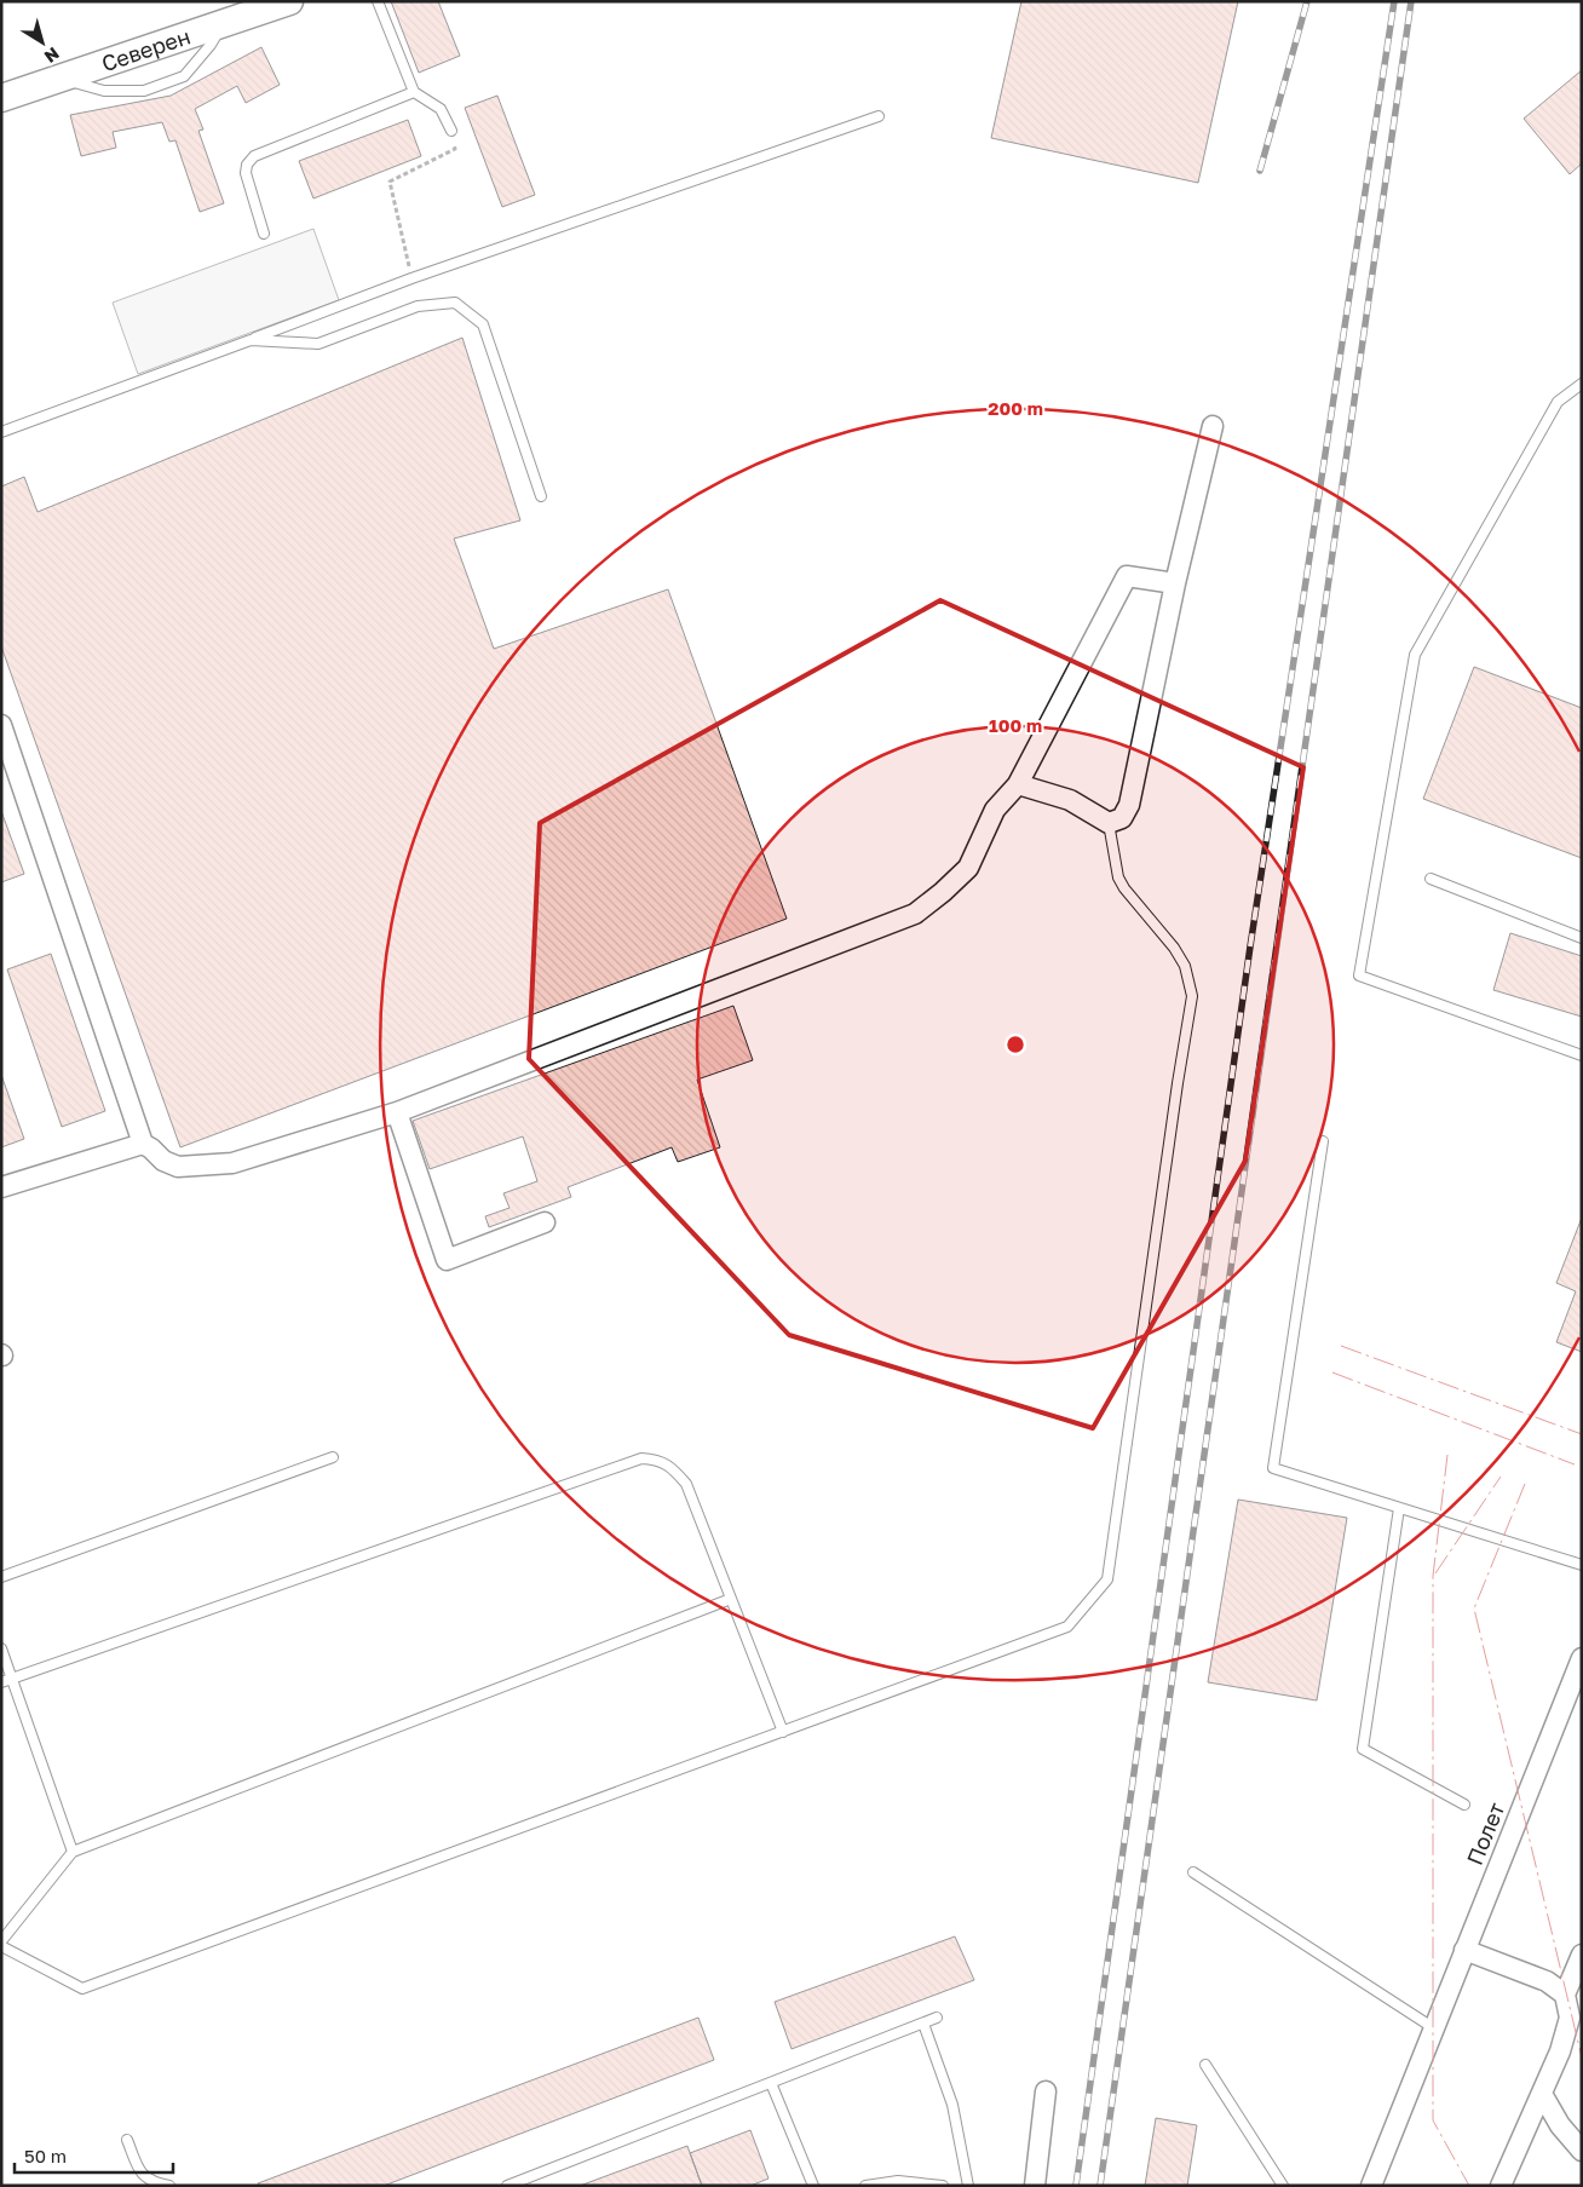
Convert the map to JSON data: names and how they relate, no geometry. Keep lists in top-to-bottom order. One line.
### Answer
{"streets":{"main road":["Северен"],"street":["Полет"]},"scale_bar":"50 m","north":"bottom right","rings":["200 m","100 m"]}
